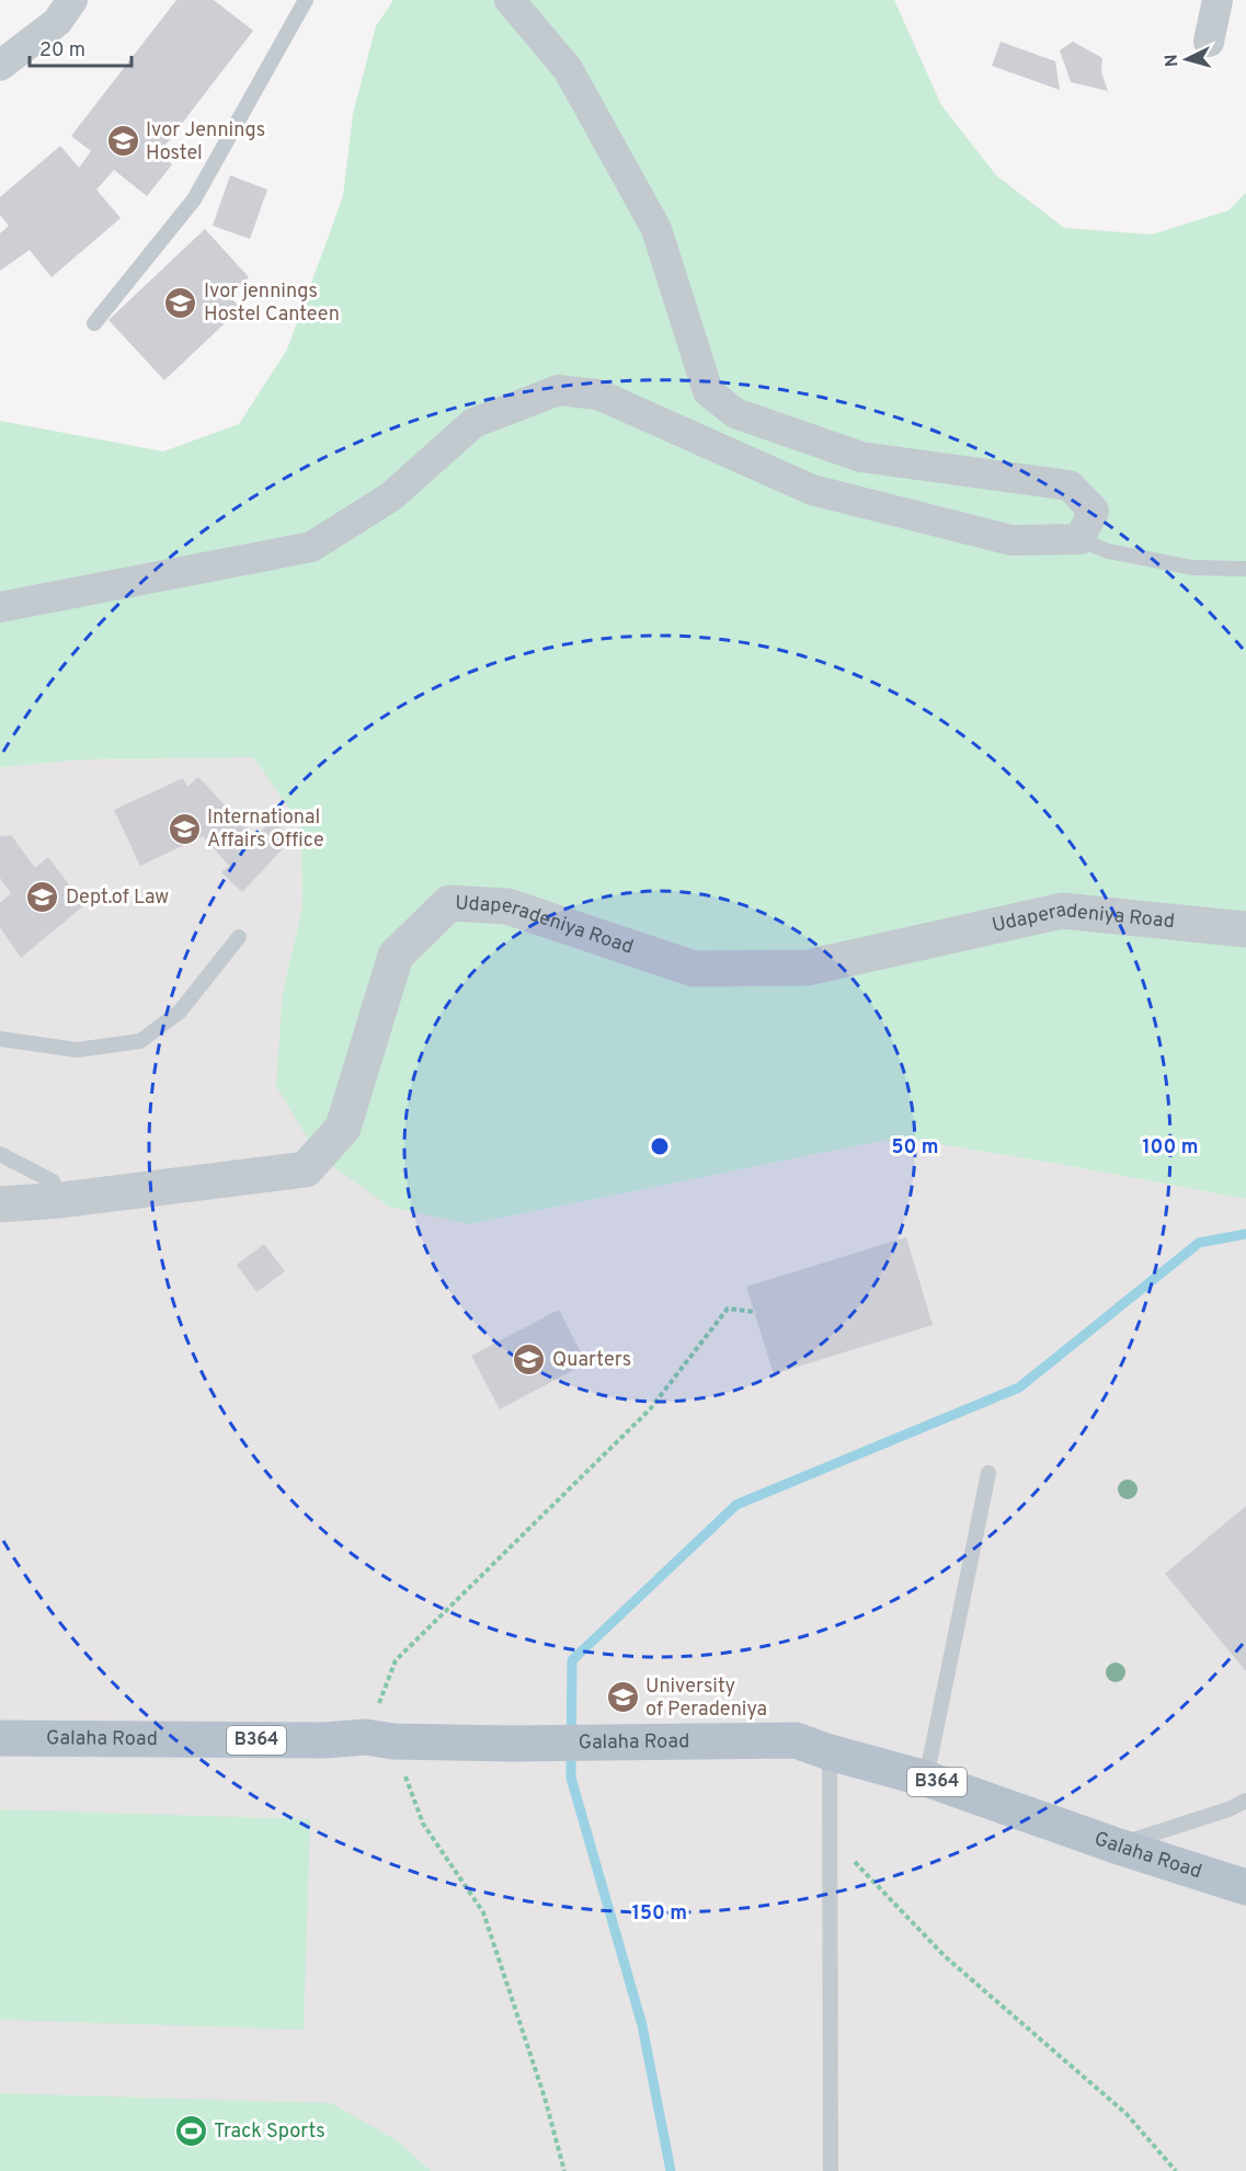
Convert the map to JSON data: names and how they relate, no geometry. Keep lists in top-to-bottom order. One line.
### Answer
{"streets":{"main road":["Galaha Road","B364"],"street":["Udaperadeniya Road"]},"places":{"school or university":["Ivor Jennings Hostel","Ivor jennings Hostel Canteen","International Affairs Office","Dept.of Law","Quarters","University of Peradeniya"],"sports":["Track Sports"]},"scale_bar":"20 m","north":"left","rings":["50 m","100 m","150 m"]}
